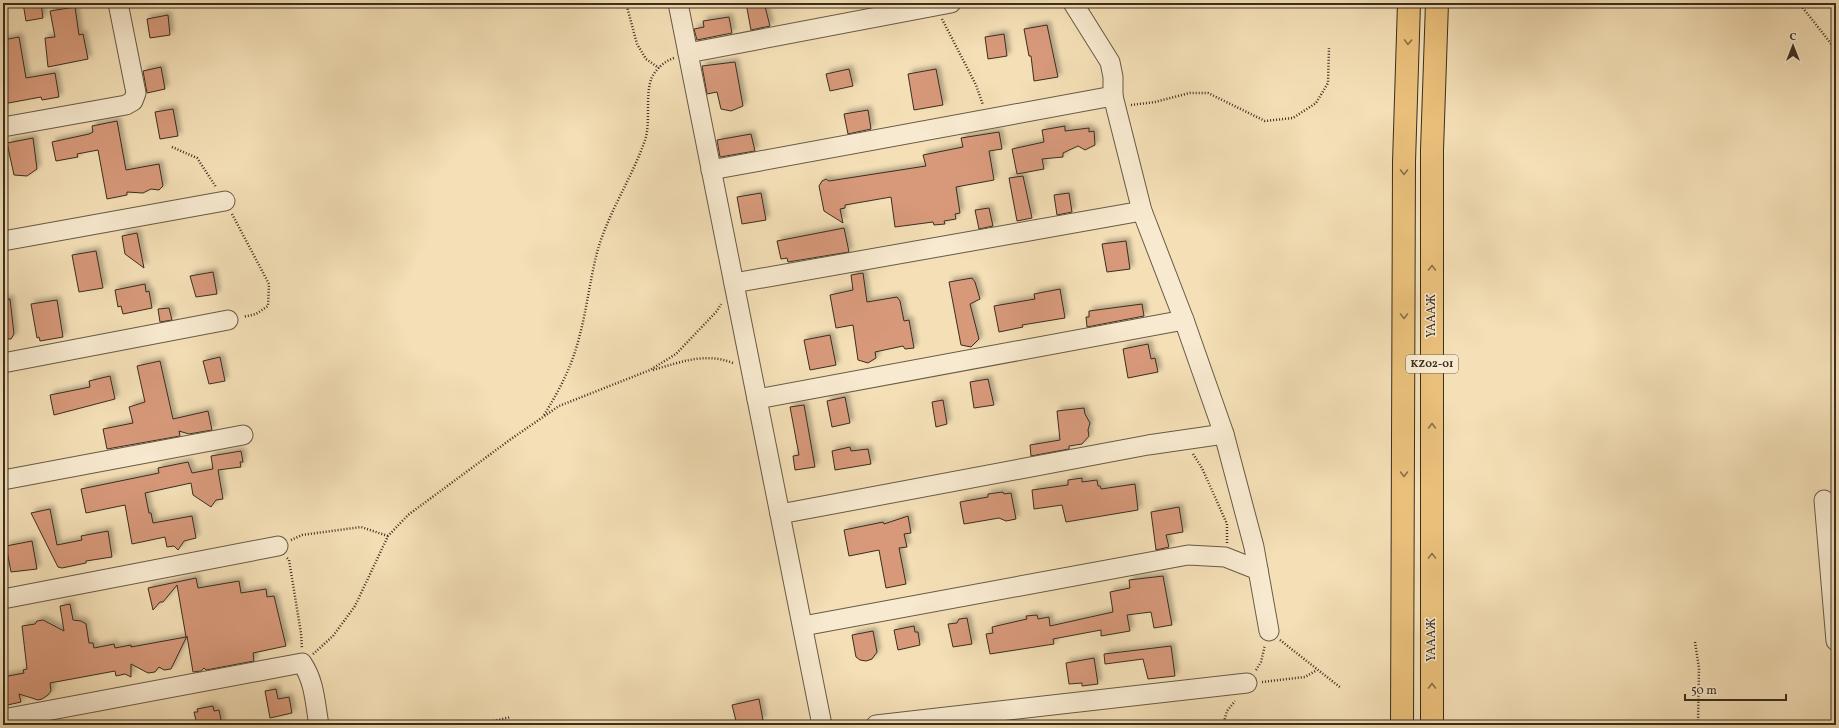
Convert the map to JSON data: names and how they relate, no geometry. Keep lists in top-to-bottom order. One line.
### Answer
{"streets":{"highway":["ҮАААЖ","KZ02-01"]},"scale_bar":"50 m","north":"top"}
